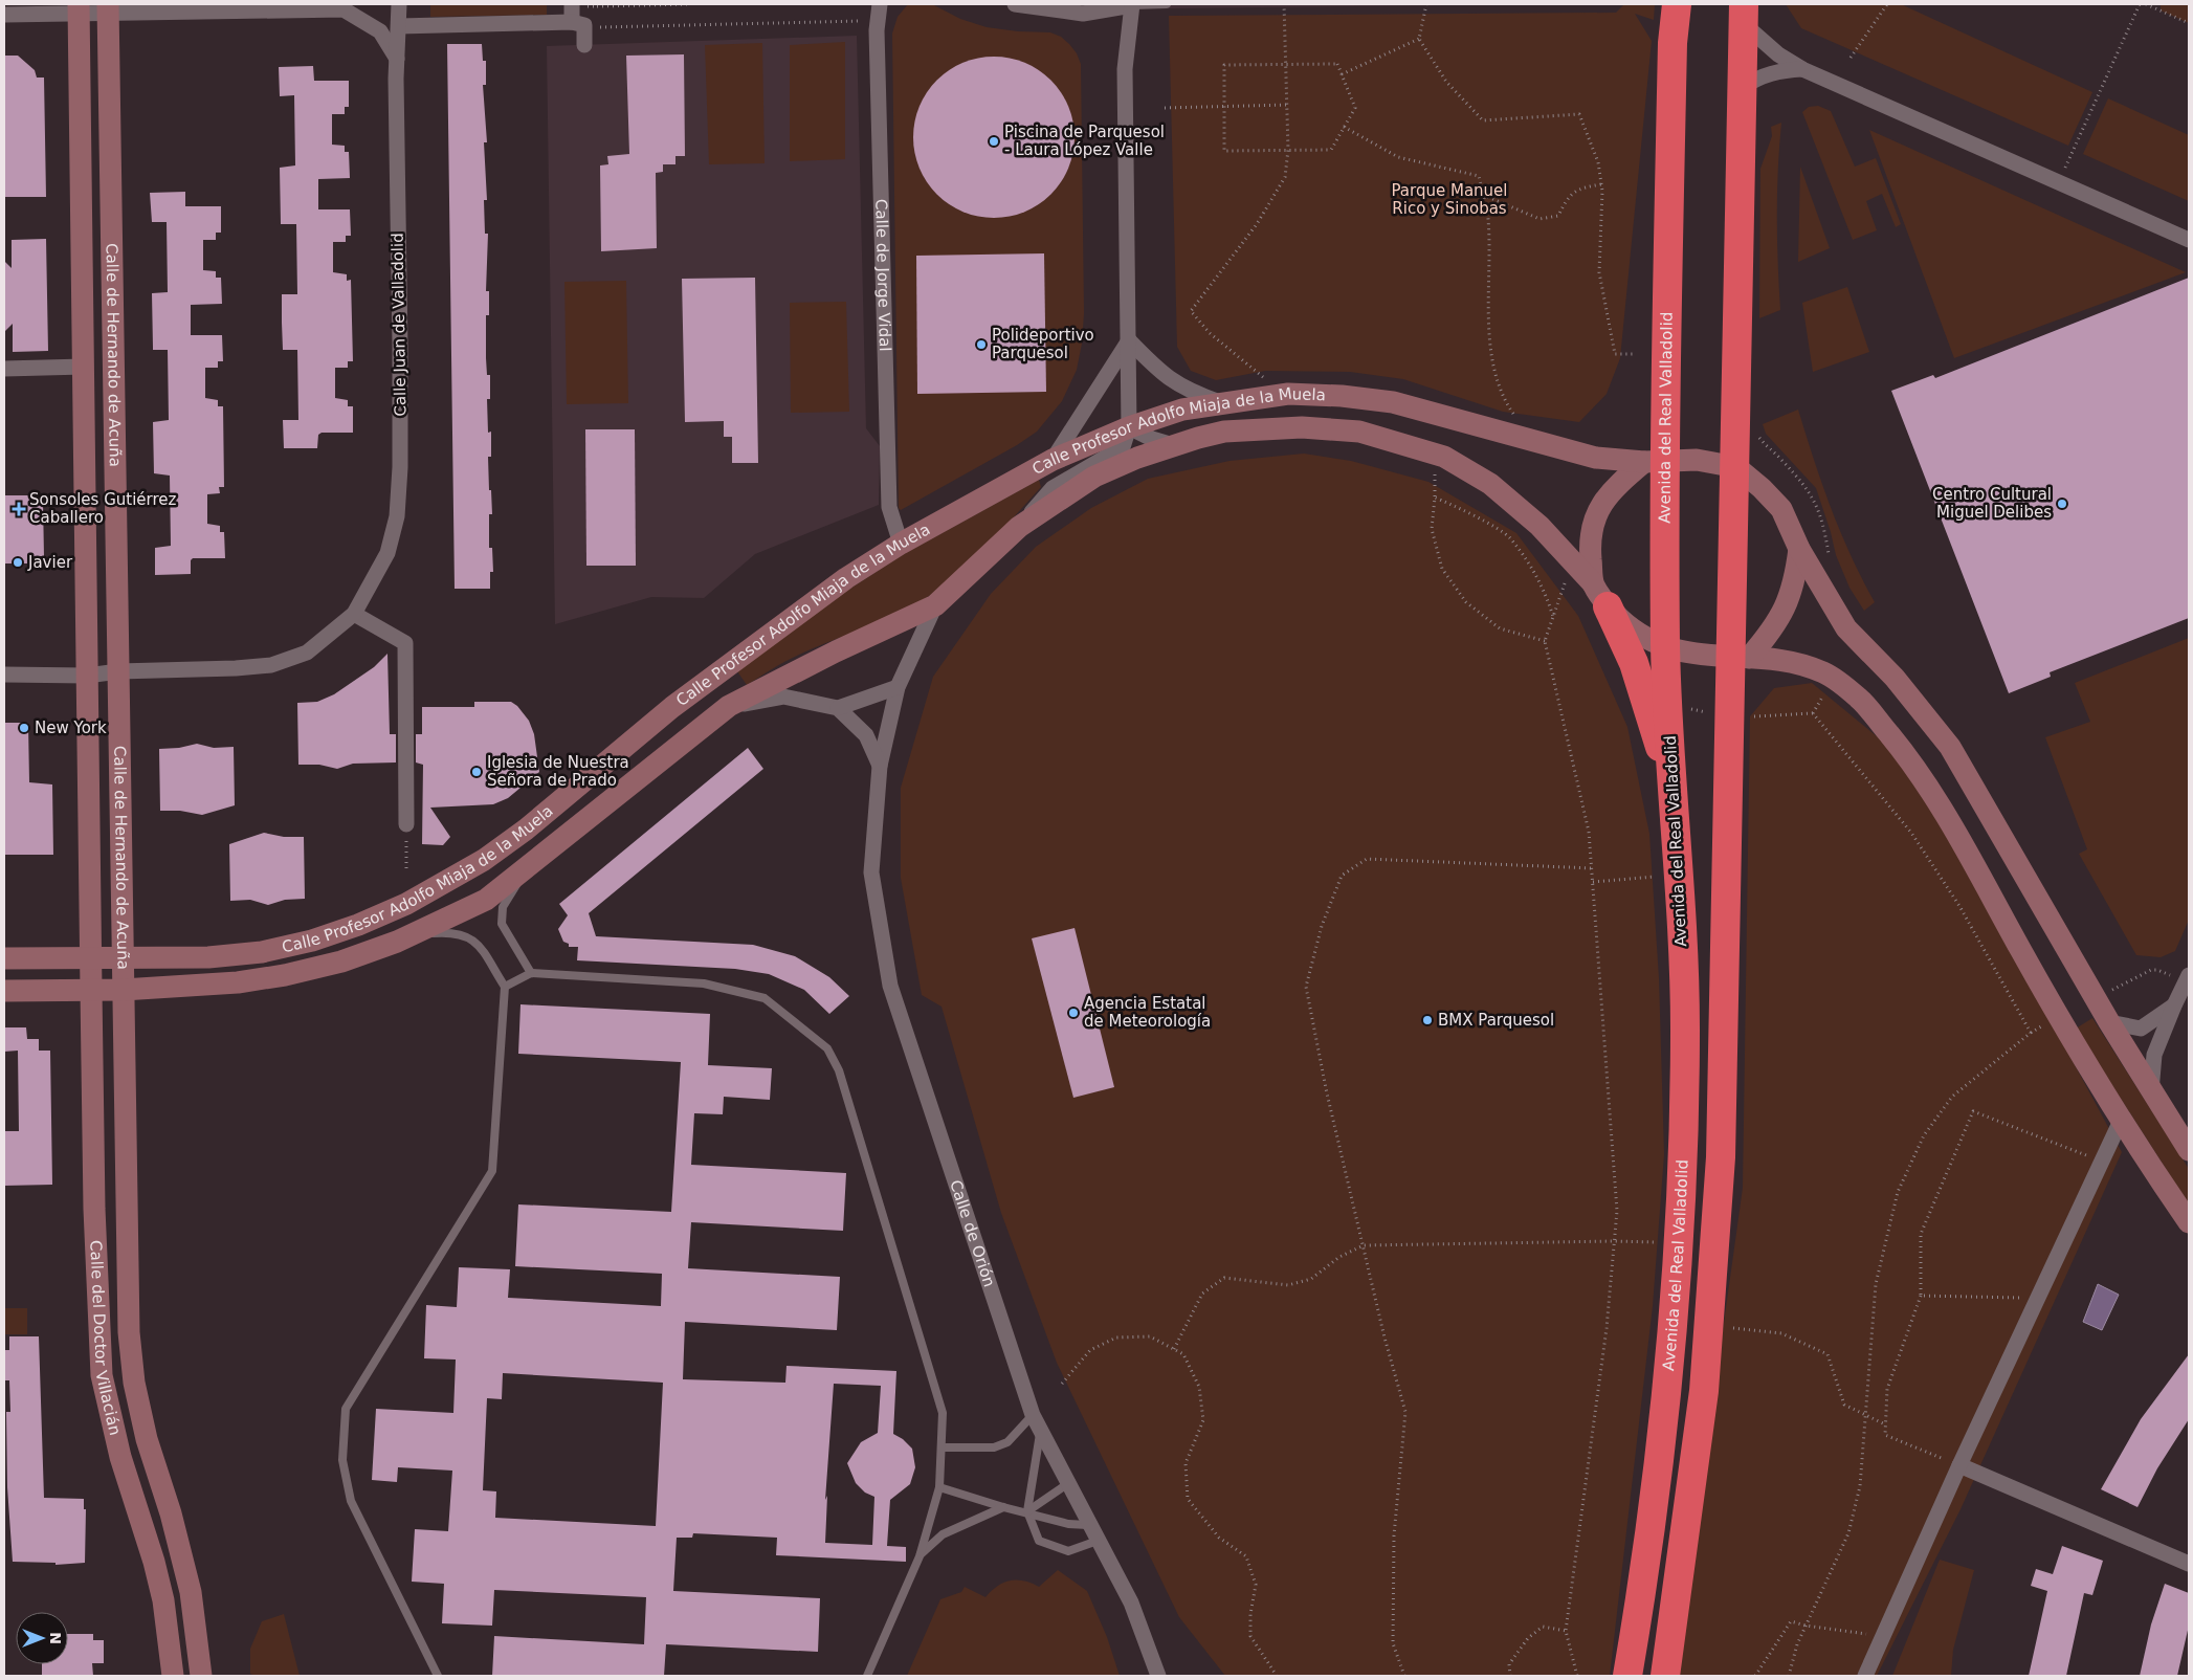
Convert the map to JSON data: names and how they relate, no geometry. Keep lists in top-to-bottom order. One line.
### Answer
{"streets":{"highway":["Avenida del Real Valladolid"],"street":["Calle de Jorge Vidal","Calle Juan de Valladolid","Calle de Hernando de Acuña","Calle Profesor Adolfo Miaja de la Muela","Calle de Orión","Calle del Doctor Villacián"]},"crossings":[["Calle de Jorge Vidal","Calle Profesor Adolfo Miaja de la Muela"],["Calle Juan de Valladolid","Calle de Hernando de Acuña"],["Calle de Hernando de Acuña","Calle Profesor Adolfo Miaja de la Muela"],["Calle de Hernando de Acuña","Calle del Doctor Villacián"],["Avenida del Real Valladolid","Calle Profesor Adolfo Miaja de la Muela"],["Calle Profesor Adolfo Miaja de la Muela","Calle de Orión"],["Calle Profesor Adolfo Miaja de la Muela","Calle del Doctor Villacián"]],"parks":["Parque Manuel Rico y Sinobas"],"places":{"other":["Piscina de Parquesol - Laura López Valle","Polideportivo Parquesol","Centro Cultural Miguel Delibes","Javier","New York","Iglesia de Nuestra Señora de Prado","Agencia Estatal de Meteorología","BMX Parquesol"],"health":["Sonsoles Gutiérrez Caballero"]},"north":"right"}
